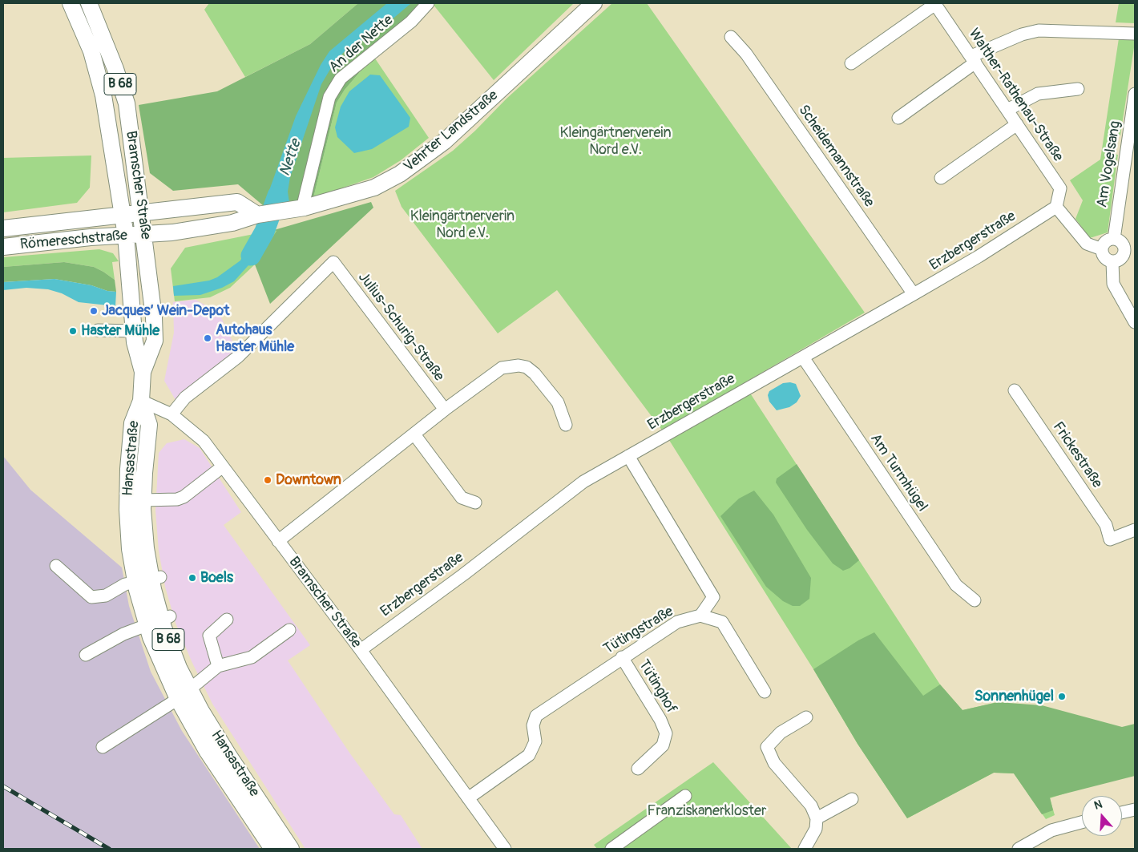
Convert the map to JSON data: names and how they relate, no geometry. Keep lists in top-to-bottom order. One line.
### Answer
{"streets":{"main road":["B 68","Vehrter Landstraße","Bramscher Straße","Römereschstraße","Hansastraße"],"street":["An der Nette","Walther-Rathenau-Straße","Scheidemannstraße","Am Vogelsang","Erzbergerstraße","Julius-Schurig-Straße","Frickestraße","Am Turmhügel","Tütingstraße","Tütinghof"]},"crossings":[["An der Nette","Vehrter Landstraße"],["Walther-Rathenau-Straße","Erzbergerstraße"],["Vehrter Landstraße","Bramscher Straße"],["Vehrter Landstraße","Römereschstraße"],["Scheidemannstraße","Erzbergerstraße"],["Bramscher Straße","Römereschstraße"],["Bramscher Straße","Erzbergerstraße"],["Bramscher Straße","Julius-Schurig-Straße"],["Bramscher Straße","Hansastraße"],["Bramscher Straße","Tütingstraße"],["Erzbergerstraße","Am Turmhügel"],["Tütingstraße","Tütinghof"]],"water":["Nette"],"parks":["Kleingärtnerverein Nord e.V.","Kleingärtnerverin Nord e.V.","Franziskanerkloster"],"places":["Jacques’ Wein-Depot","Haster Mühle","Autohaus Haster Mühle","Downtown","Boels","Sonnenhügel"],"north":"top"}
